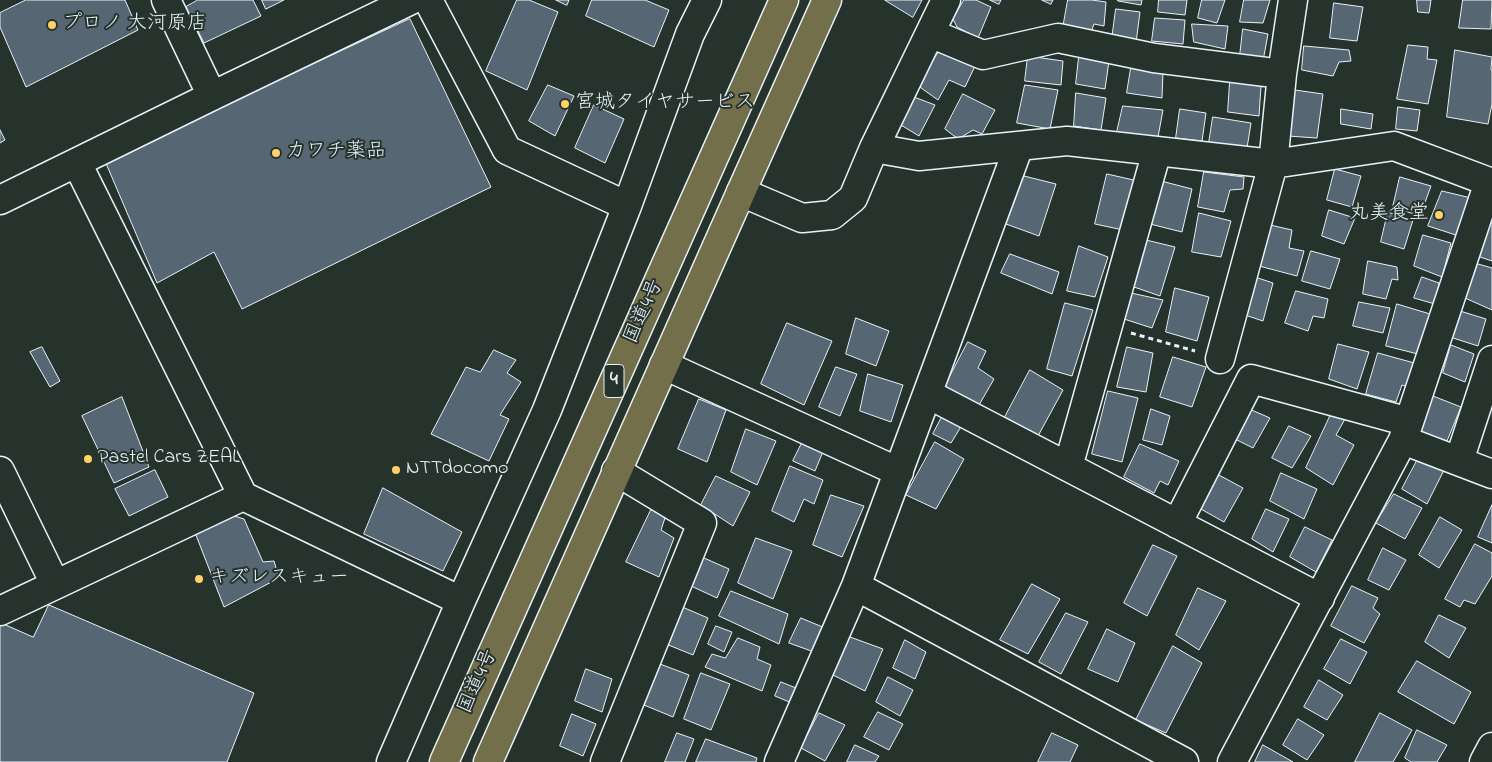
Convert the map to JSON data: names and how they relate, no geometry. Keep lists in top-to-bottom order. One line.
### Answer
{"streets":{"highway":["国道4号","4"]},"places":["プロノ 大河原店","宮城タイヤサービス","カワチ薬品","丸美食堂","Pastel Cars ZEAL","NTTdocomo","キズレスキュー"]}
